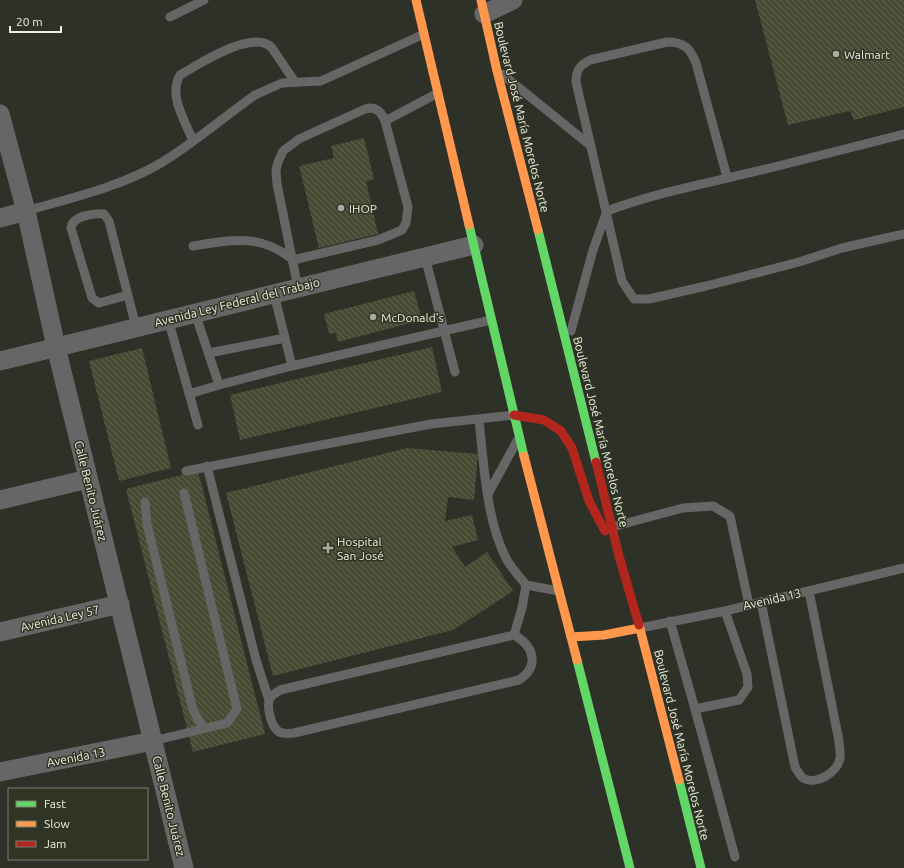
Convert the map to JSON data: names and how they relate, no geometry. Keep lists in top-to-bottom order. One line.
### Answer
{"streets":{"main road":["Boulevard José María Morelos Norte"],"street":["Avenida Ley Federal del Trabajo","Calle Benito Juárez","Avenida 13","Avenida Ley 57"]},"crossings":[["Boulevard José María Morelos Norte","Avenida 13"],["Avenida Ley Federal del Trabajo","Calle Benito Juárez"],["Calle Benito Juárez","Avenida 13"],["Calle Benito Juárez","Avenida Ley 57"]],"places":{"other":["Walmart","IHOP","McDonald's"],"health":["Hospital San José"]},"legend":["Fast","Slow","Jam"],"scale_bar":"20 m"}
